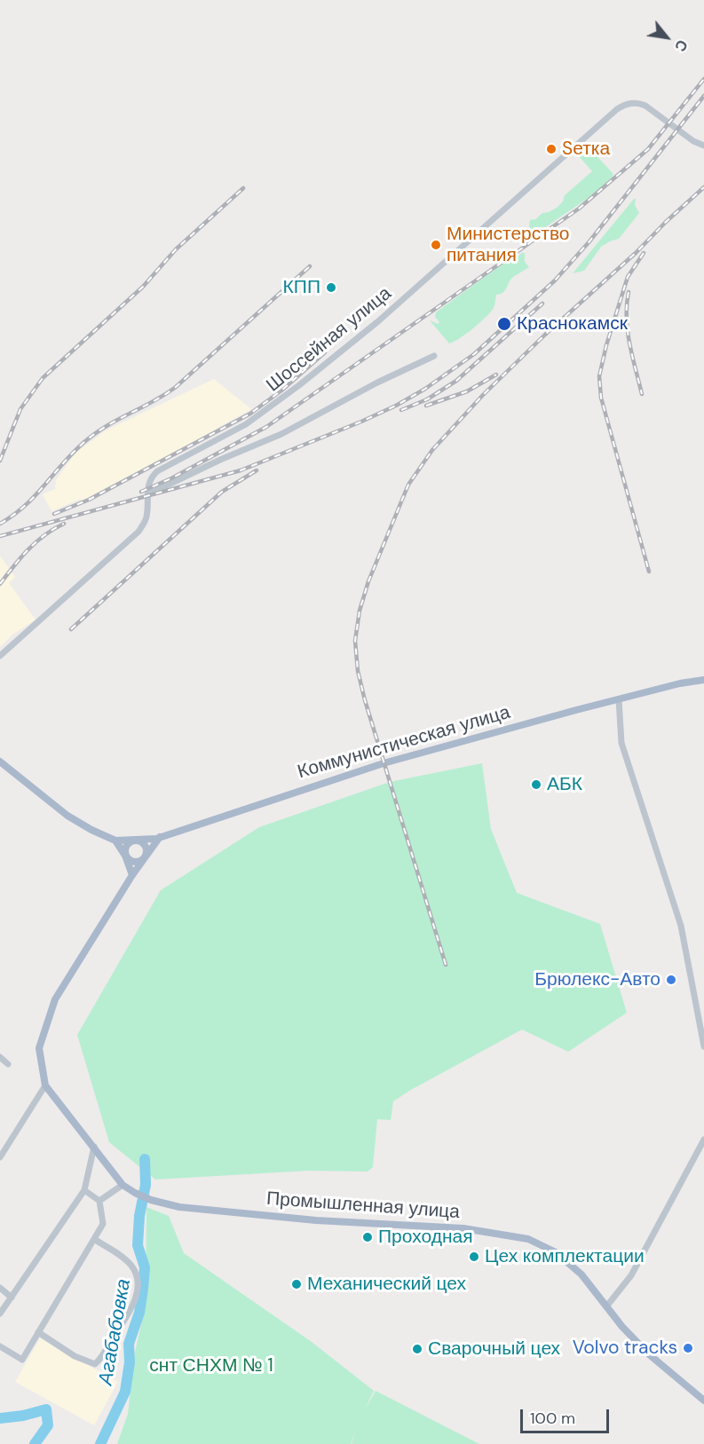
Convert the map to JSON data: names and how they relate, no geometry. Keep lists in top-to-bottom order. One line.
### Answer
{"streets":{"main road":["Коммунистическая улица","Промышленная улица"],"street":["Шоссейная улица"]},"water":["Агабабовка"],"parks":["снт СНХМ № 1"],"places":["Sетка","Министерство питания","КПП","Краснокамск","АБК","Брюлекс-Авто","Проходная","Цех комплектации","Механический цех","Volvo tracks","Сварочный цех"],"scale_bar":"100 m","north":"bottom right"}
